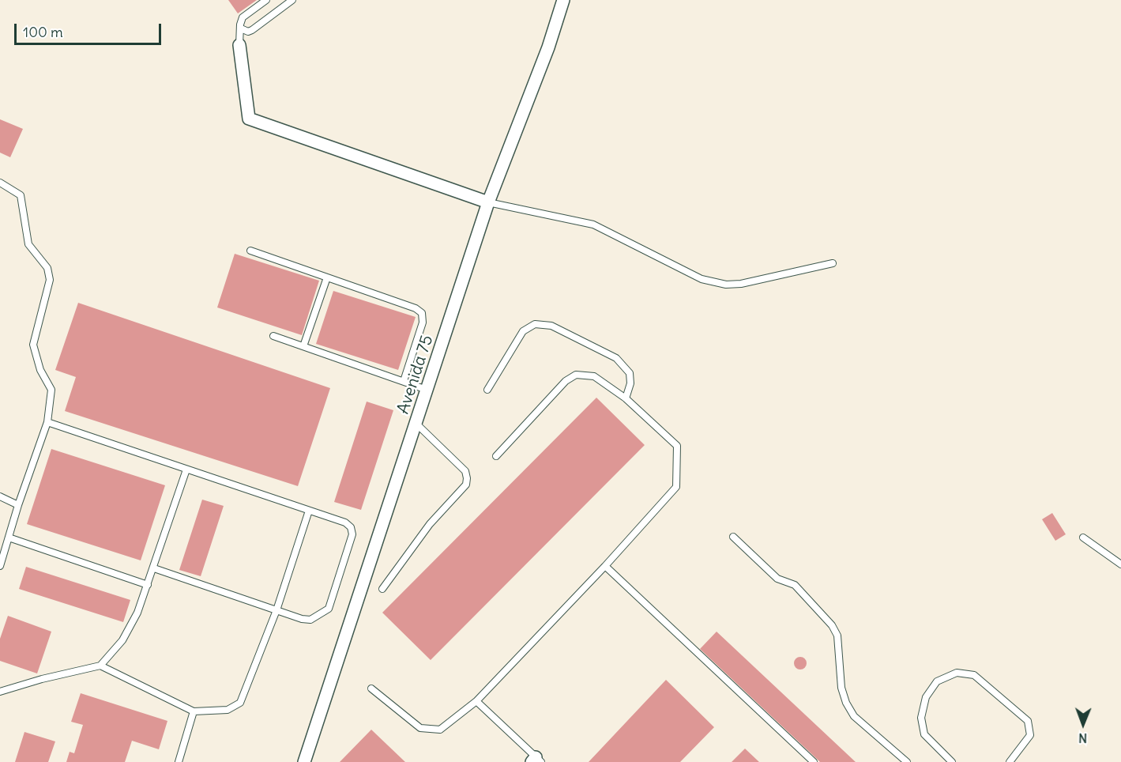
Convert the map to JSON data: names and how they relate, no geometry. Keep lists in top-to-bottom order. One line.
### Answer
{"streets":{"street":["Avenida 75"]},"scale_bar":"100 m","north":"bottom"}
